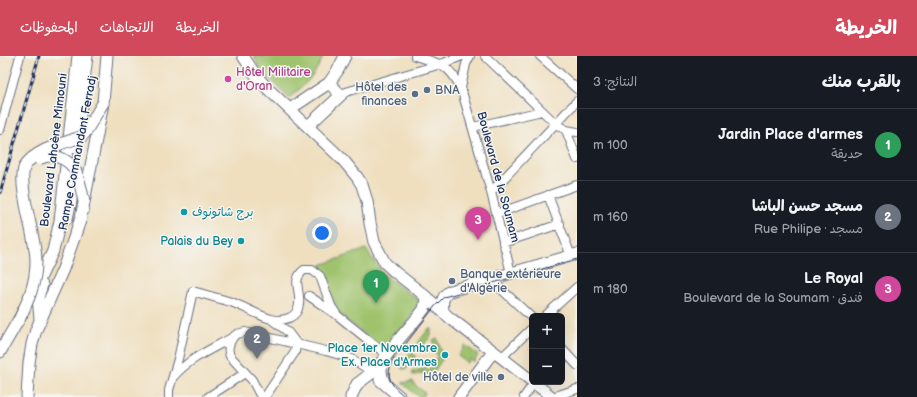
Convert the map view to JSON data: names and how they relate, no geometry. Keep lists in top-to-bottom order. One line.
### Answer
{"streets":{"main road":["Boulevard Lahcène Mimouni","Rampe Commandant Ferradj"],"street":["Boulevard de la Soumam"]},"crossings":[["Boulevard Lahcène Mimouni","Rampe Commandant Ferradj"]],"places":["Hôtel Militaire d'Oran","BNA","Hôtel des finances","برج شاتونوف","Palais du Bey","Banque extérieure d'Algérie","Place 1er Novembre Ex. Place d'Armes","Hôtel de ville"],"page":{"header":"الخريطة","nav":["الخريطة","الاتجاهات","المحفوظات"],"heading":["بالقرب منك","النتائج: 3"],"list":[{"mark":"1","name":"Jardin Place d'armes","note":"حديقة","value":"100 m"},{"mark":"2","name":"مسجد حسن الباشا","note":"مسجد · Rue Philipe","value":"160 m"},{"mark":"3","name":"Le Royal","note":"فندق · Boulevard de la Soumam","value":"180 m"}],"pins":["3","1","2"],"map_buttons":["+","−"]}}
